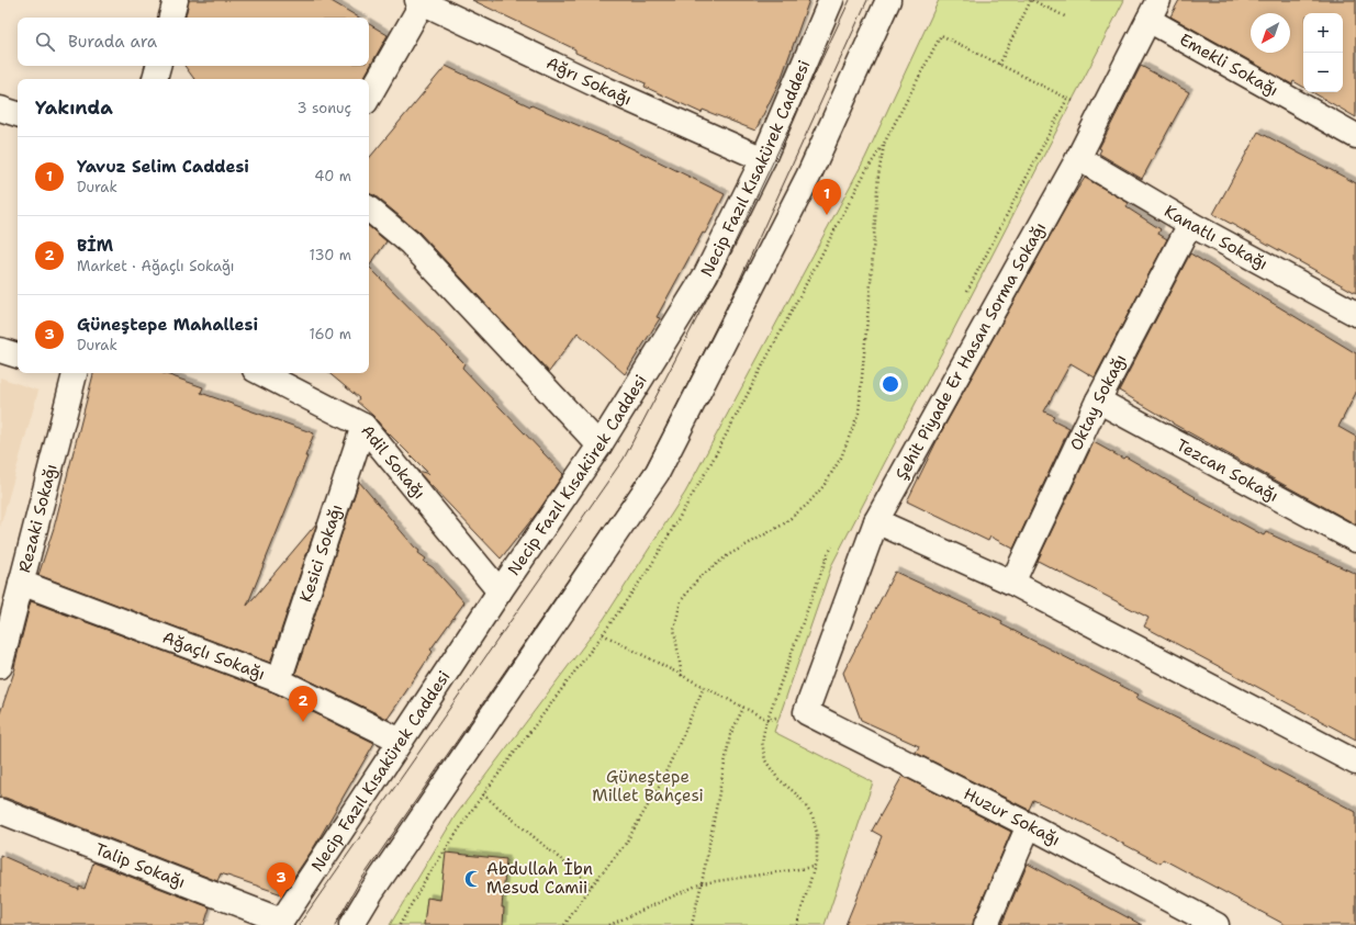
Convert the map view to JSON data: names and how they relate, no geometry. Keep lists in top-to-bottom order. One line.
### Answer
{"streets":{"street":["Emekli Sokağı","Ağrı Sokağı","Necip Fazıl Kısakürek Caddesi","Kanatlı Sokağı","Şehit Piyade Er Hasan Sorma Sokağı","Oktay Sokağı","Adil Sokağı","Tezcan Sokağı","Rezaki Sokağı","Kesici Sokağı","Ağaçlı Sokağı","Huzur Sokağı","Talip Sokağı"]},"crossings":[["Emekli Sokağı","Şehit Piyade Er Hasan Sorma Sokağı"],["Ağrı Sokağı","Necip Fazıl Kısakürek Caddesi"],["Necip Fazıl Kısakürek Caddesi","Adil Sokağı"],["Necip Fazıl Kısakürek Caddesi","Ağaçlı Sokağı"],["Necip Fazıl Kısakürek Caddesi","Talip Sokağı"],["Kanatlı Sokağı","Şehit Piyade Er Hasan Sorma Sokağı"],["Kanatlı Sokağı","Oktay Sokağı"],["Şehit Piyade Er Hasan Sorma Sokağı","Huzur Sokağı"],["Oktay Sokağı","Tezcan Sokağı"],["Adil Sokağı","Kesici Sokağı"],["Rezaki Sokağı","Ağaçlı Sokağı"],["Kesici Sokağı","Ağaçlı Sokağı"]],"parks":["Güneştepe Millet Bahçesi"],"places":{"mosque":["Abdullah İbn Mesud Camii"]},"north":"bottom left","page":{"map_buttons":["+","−"],"search":"Burada ara","heading":["Yakında","3 sonuç"],"list":[{"mark":"1","name":"Yavuz Selim Caddesi","note":"Durak","value":"40 m"},{"mark":"2","name":"BİM","note":"Market · Ağaçlı Sokağı","value":"130 m"},{"mark":"3","name":"Güneştepe Mahallesi","note":"Durak","value":"160 m"}],"pins":["1","2","3"]}}
